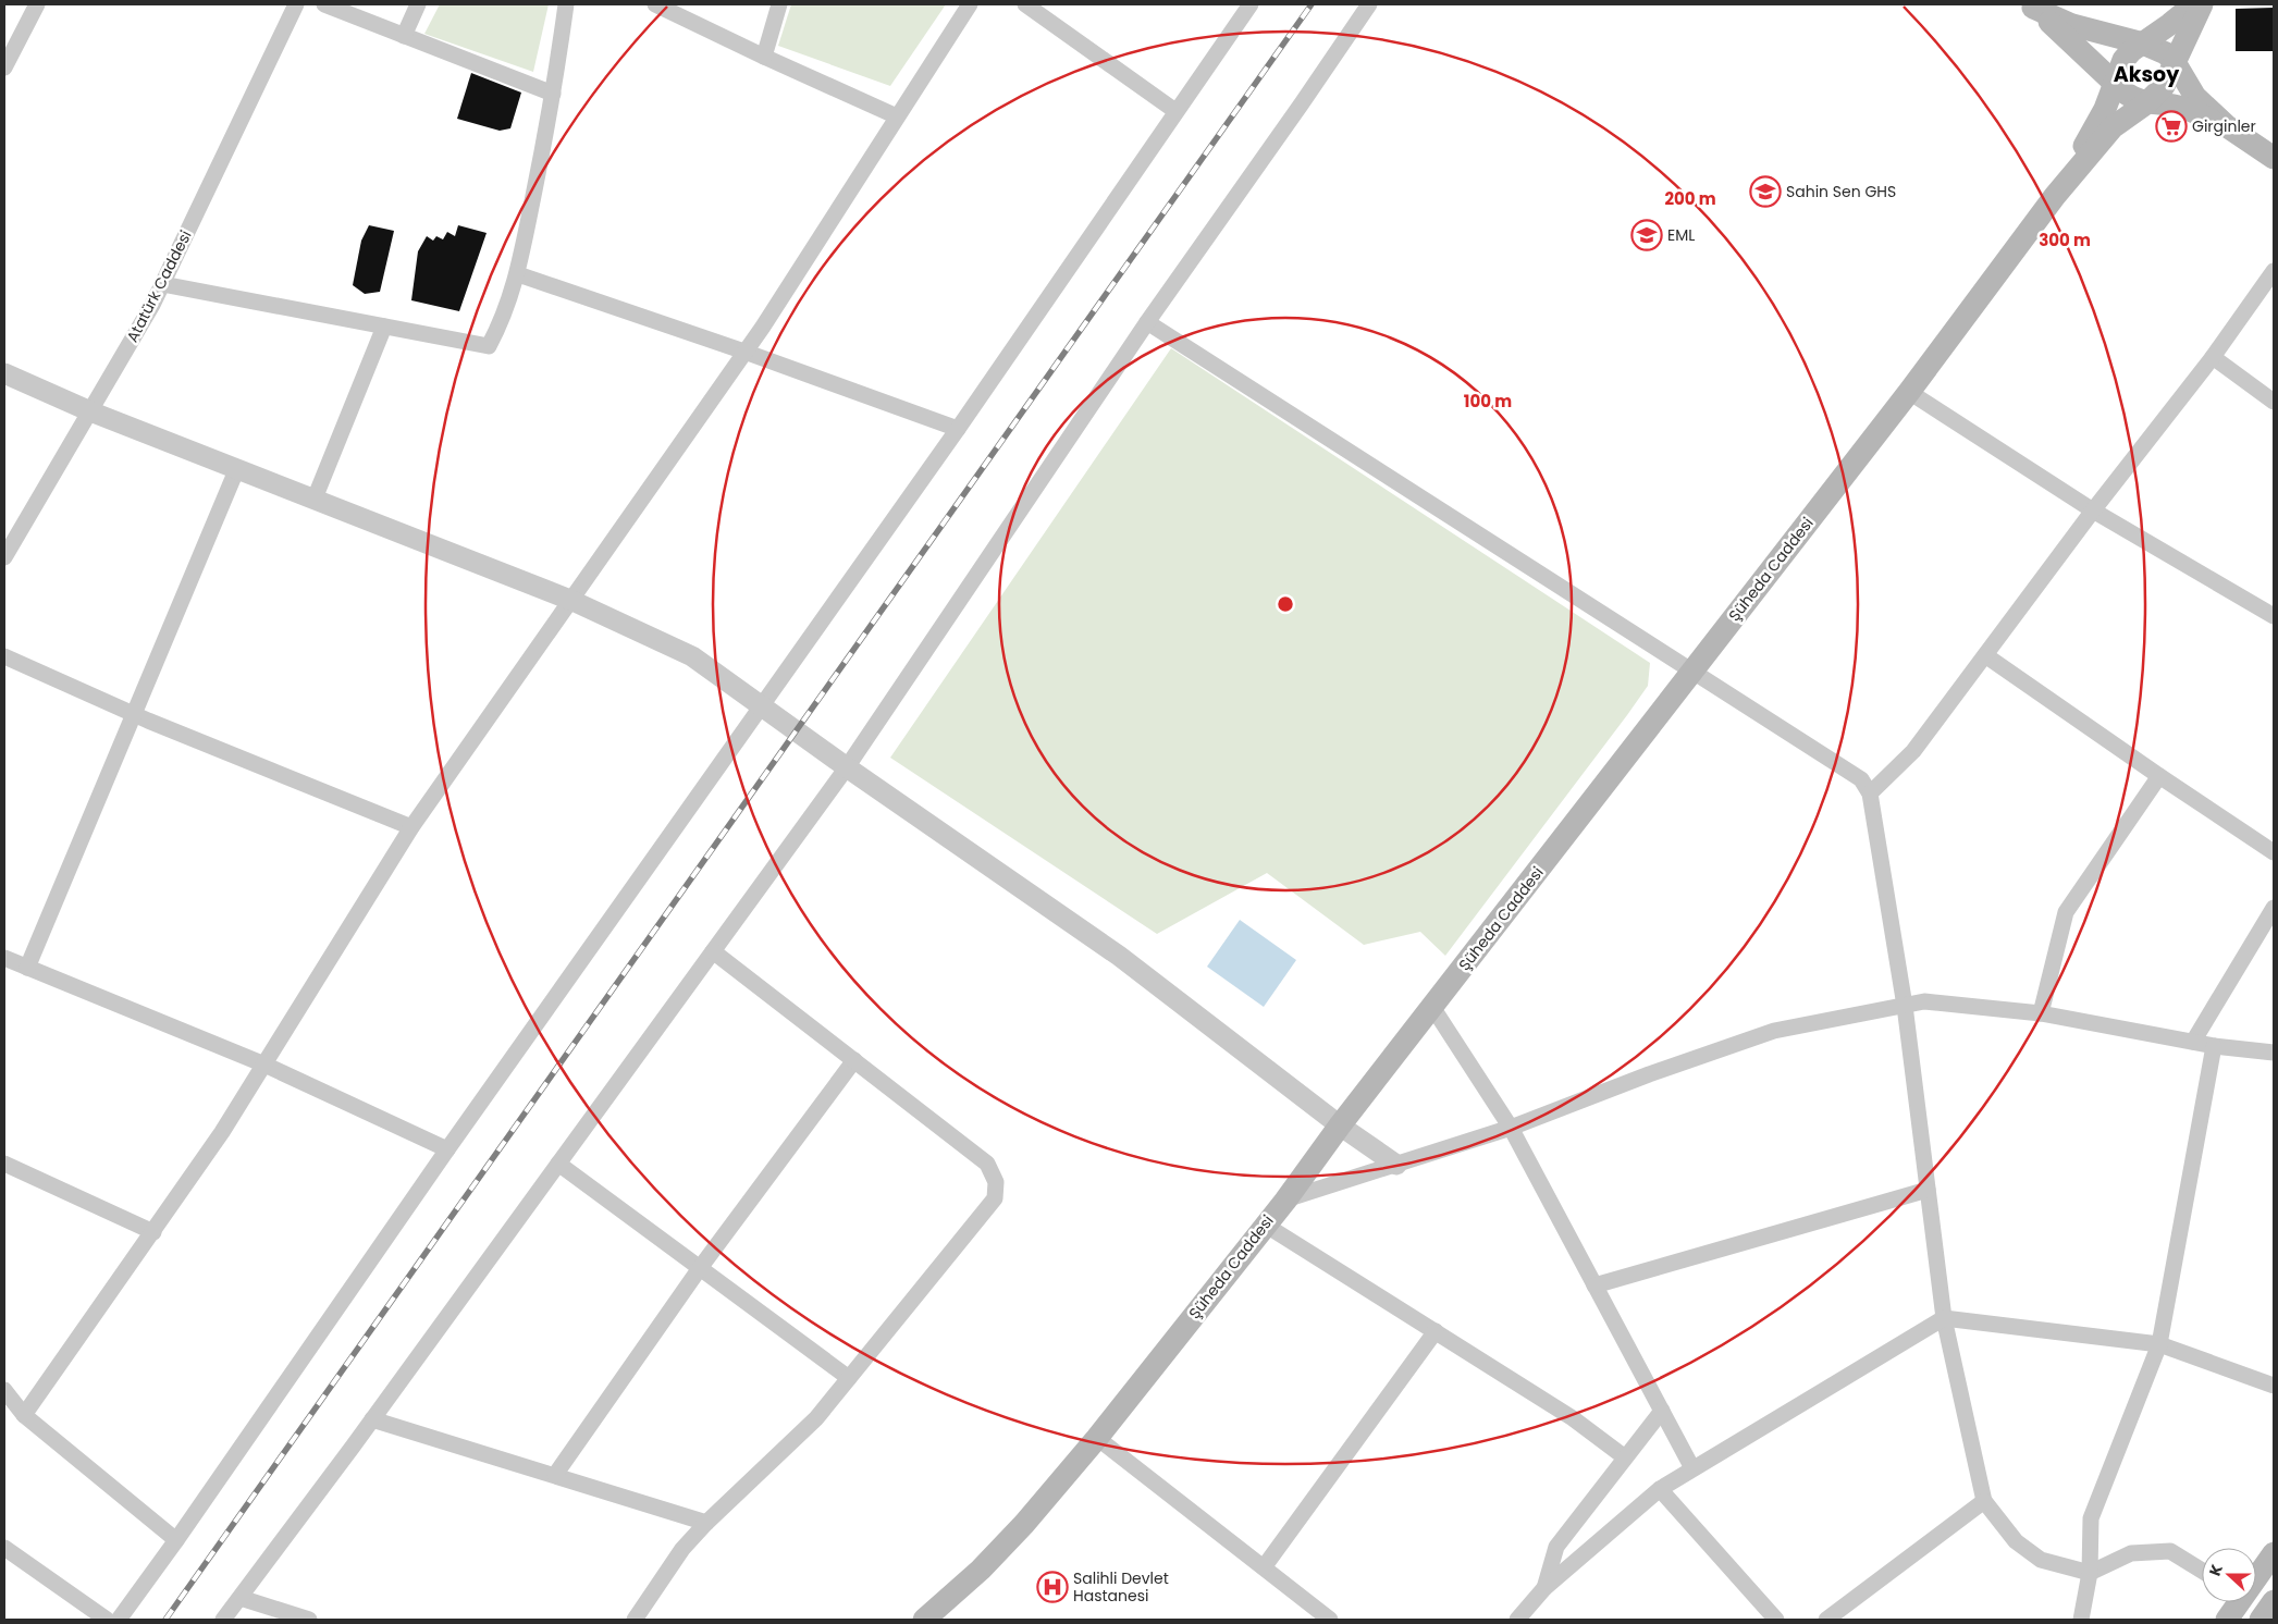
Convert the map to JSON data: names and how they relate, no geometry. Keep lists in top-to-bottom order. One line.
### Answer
{"streets":{"main road":["Şüheda Caddesi"],"street":["Atatürk Caddesi"]},"districts":["Aksoy"],"places":{"supermarket":["Girginler"],"school or university":["Sahin Sen GHS","EML"],"hospital":["Salihli Devlet Hastanesi"]},"north":"left","rings":["200 m","300 m","100 m"]}
